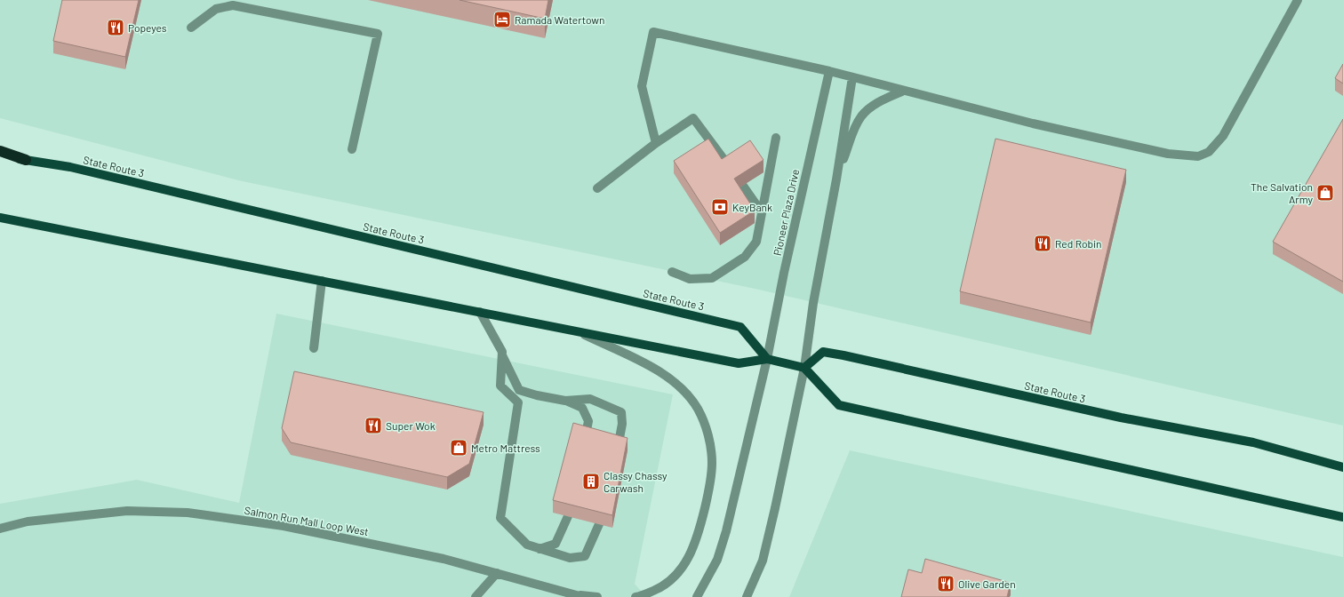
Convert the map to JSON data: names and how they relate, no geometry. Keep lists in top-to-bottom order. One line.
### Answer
{"streets":{"main road":["State Route 3"],"street":["Pioneer Plaza Drive","Salmon Run Mall Loop West"]},"crossings":[["State Route 3","Pioneer Plaza Drive"]],"places":{"hotel":["Ramada Watertown"],"restaurant":["Popeyes","Red Robin","Super Wok","Olive Garden"],"shop":["The Salvation Army","Metro Mattress"],"bank":["KeyBank"],"building":["Classy Chassy Carwash"]}}
